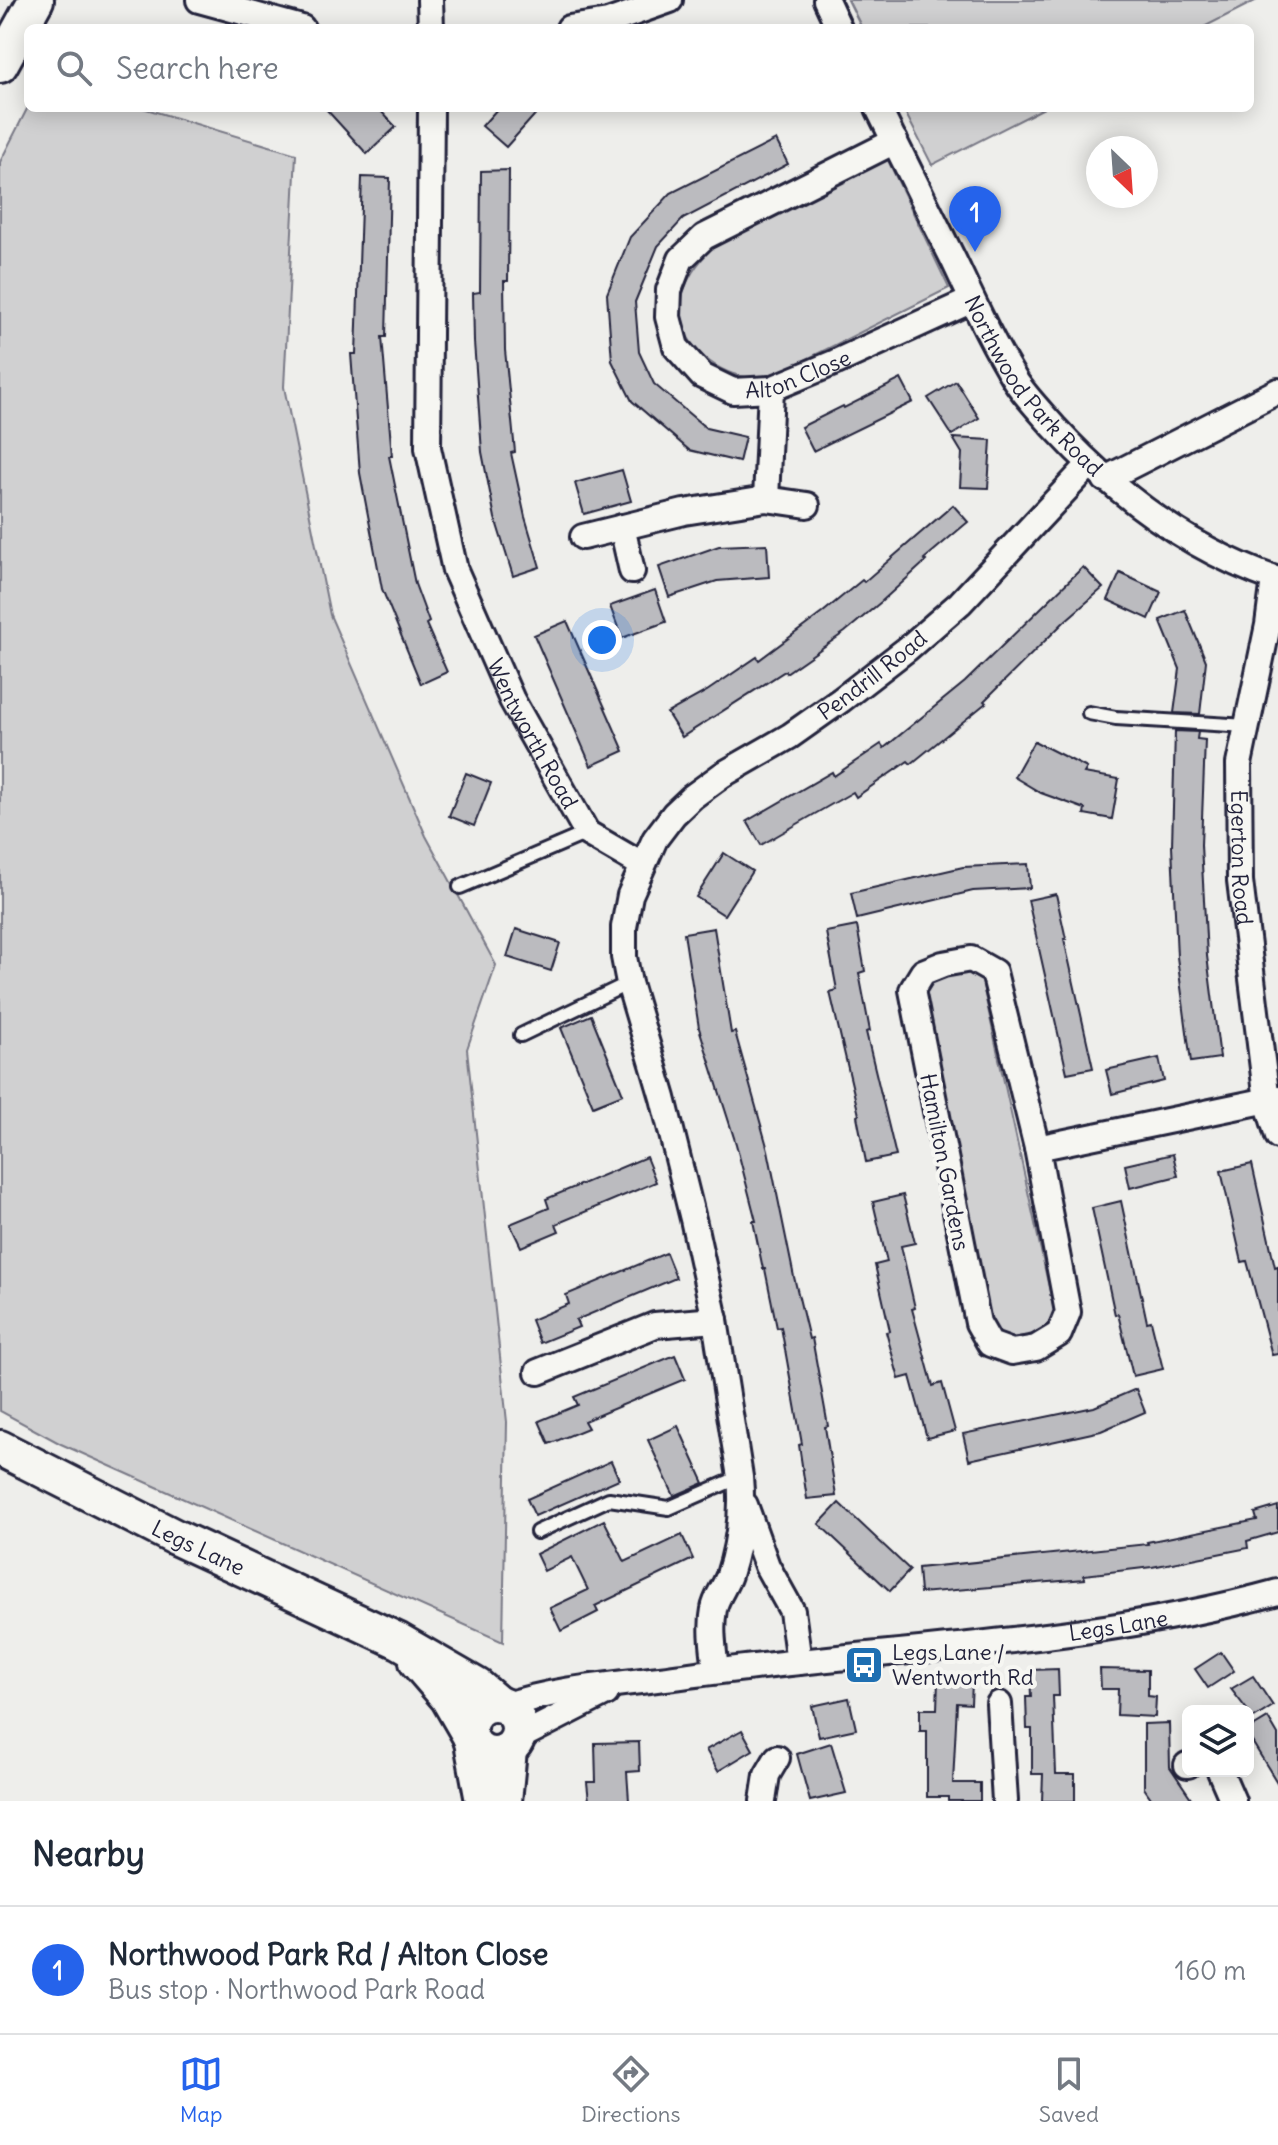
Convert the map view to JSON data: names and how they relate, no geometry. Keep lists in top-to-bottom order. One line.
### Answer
{"streets":{"street":["Alton Close","Northwood Park Road","Pendrill Road","Wentworth Road","Egerton Road","Hamilton Gardens","Legs Lane"]},"crossings":[["Alton Close","Northwood Park Road"],["Northwood Park Road","Pendrill Road"],["Northwood Park Road","Egerton Road"],["Pendrill Road","Wentworth Road"]],"places":{"bus stop":["Legs Lane / Wentworth Rd"]},"north":"bottom right","page":{"search":"Search here","pins":"1","heading":"Nearby","list":[{"mark":"1","name":"Northwood Park Rd / Alton Close","note":"Bus stop · Northwood Park Road","value":"160 m"}],"nav":["Map","Directions","Saved"]}}
